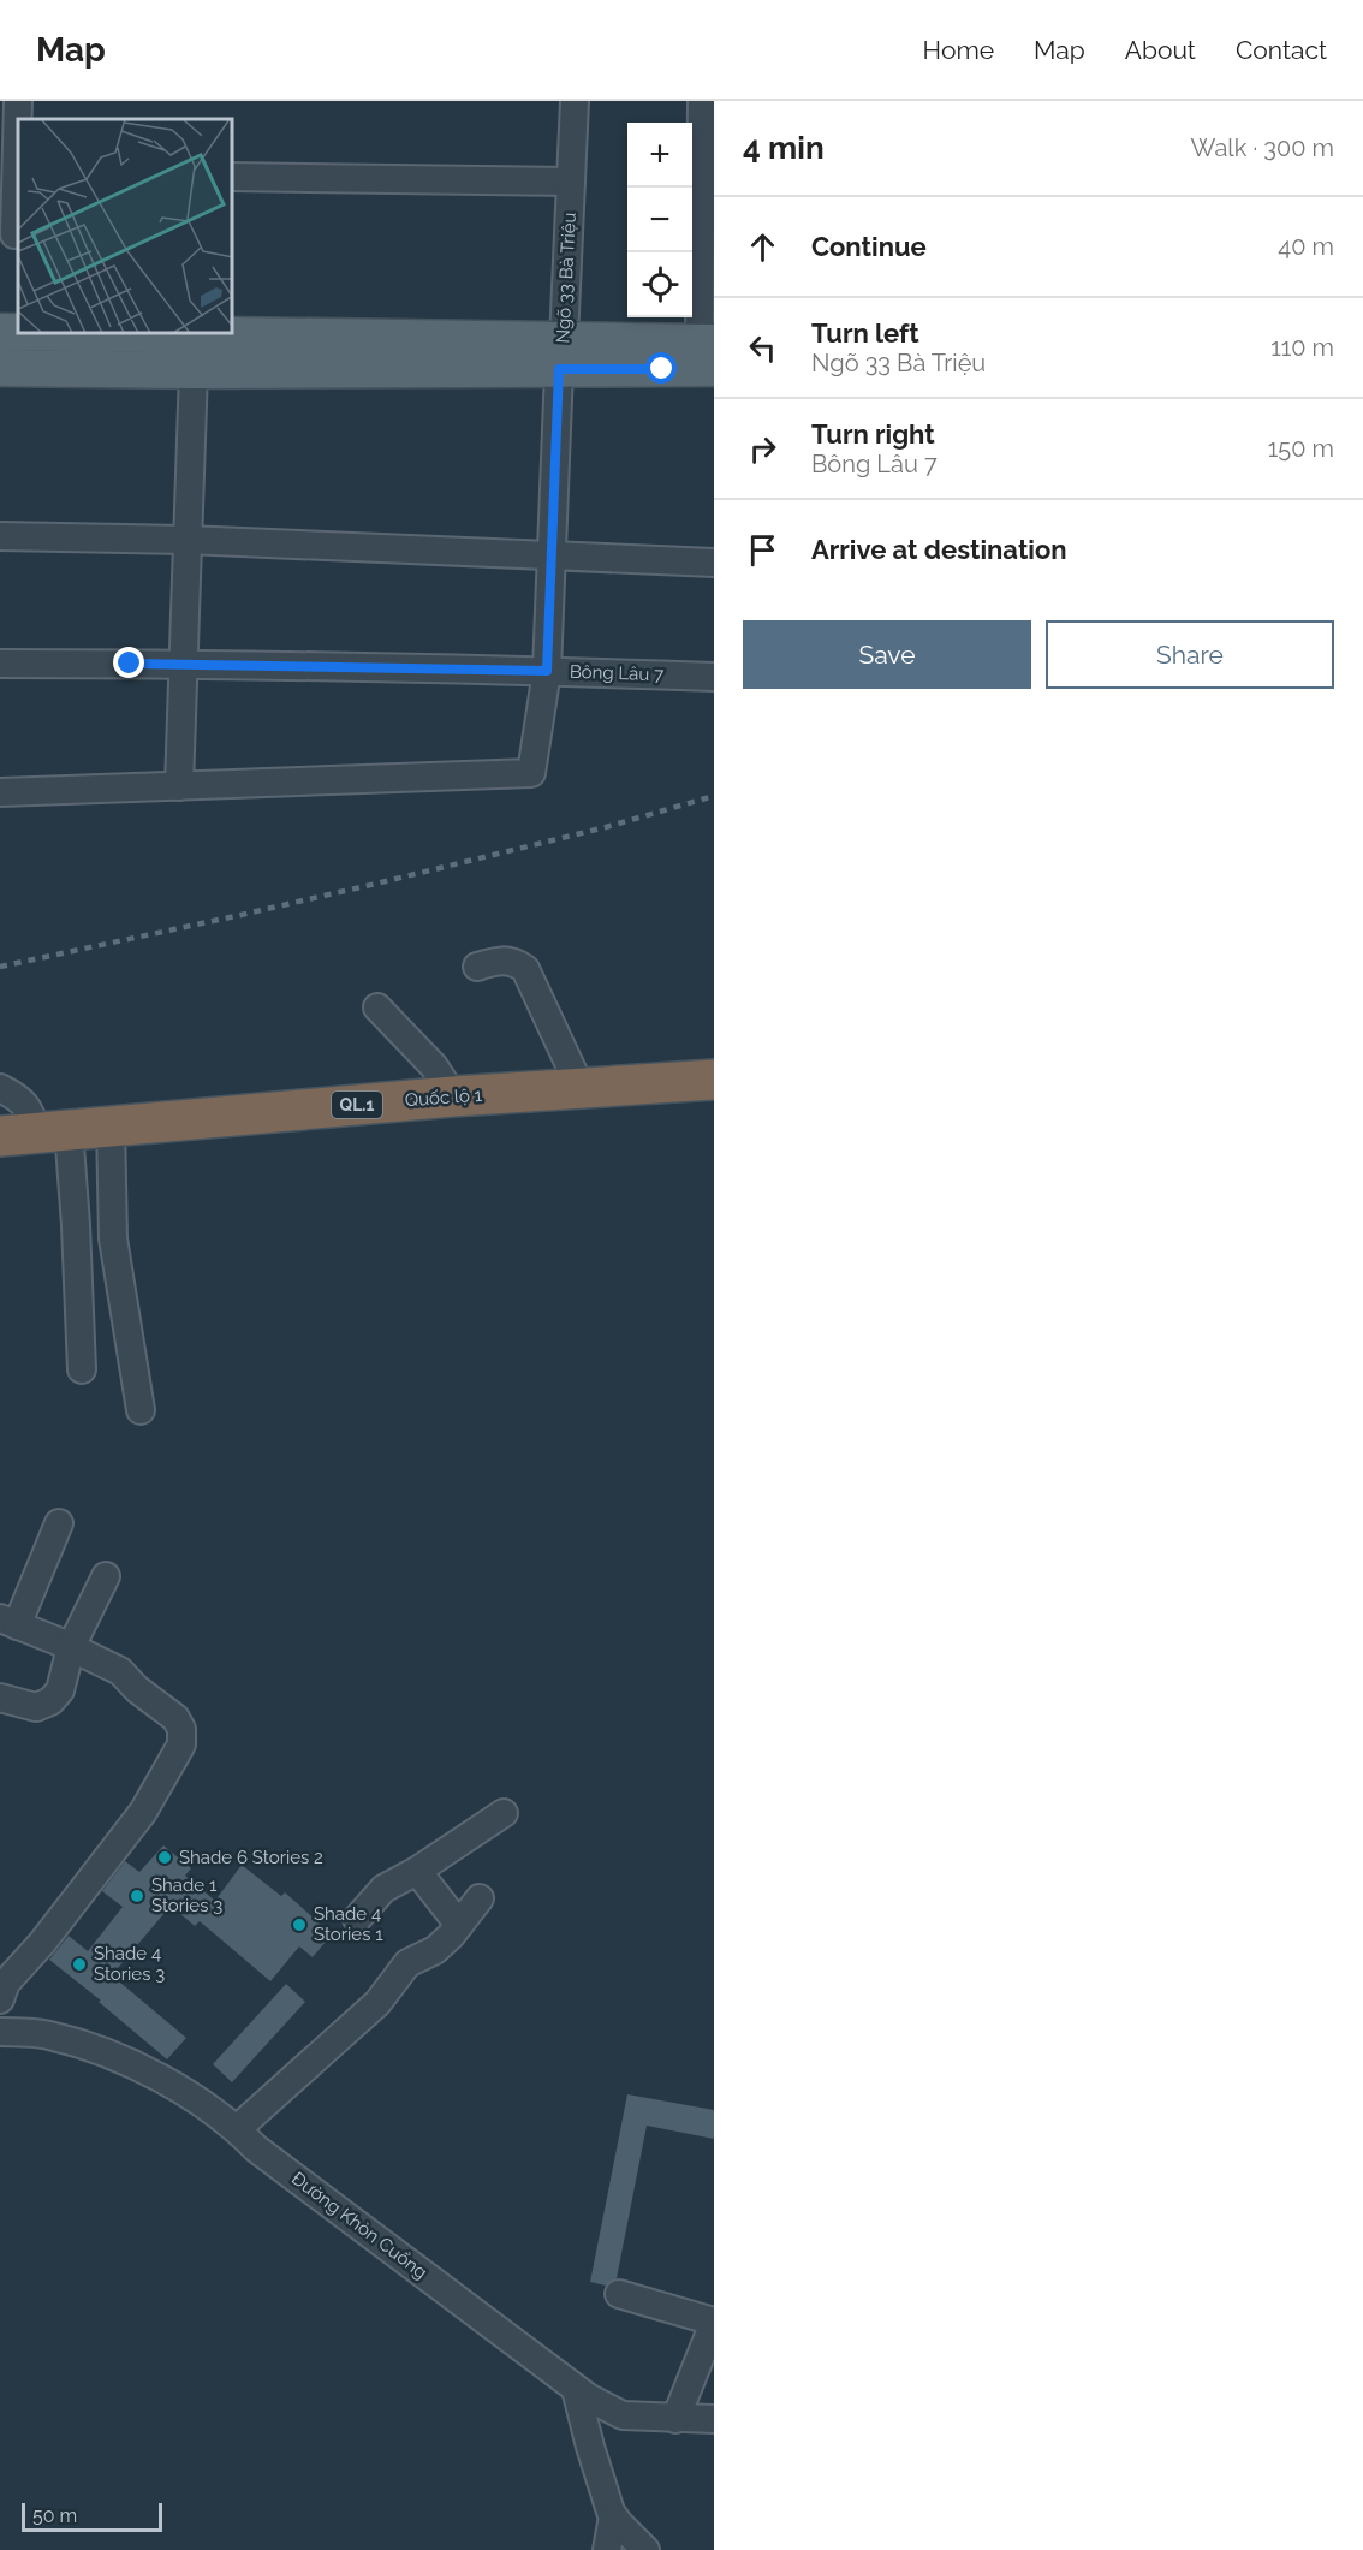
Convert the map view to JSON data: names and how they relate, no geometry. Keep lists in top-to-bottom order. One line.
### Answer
{"streets":{"highway":["Quốc lộ 1","QL.1"],"street":["Ngõ 33 Bà Triệu","Bông Lâu 7","Đường Khòn Cuổng"]},"crossings":[["Ngõ 33 Bà Triệu","Bông Lâu 7"]],"places":["Shade 6 Stories 2","Shade 1 Stories 3","Shade 4 Stories 1","Shade 4 Stories 3"],"scale_bar":"50 m","page":{"header":"Map","nav":["Home","Map","About","Contact"],"heading":["4 min","Walk · 300 m"],"map_buttons":["+","−"],"list":[["Continue","40 m"],["Turn left","Ngõ 33 Bà Triệu","110 m"],["Turn right","Bông Lâu 7","150 m"],"Arrive at destination"],"buttons":["Save","Share"],"scale":"50 m"}}
